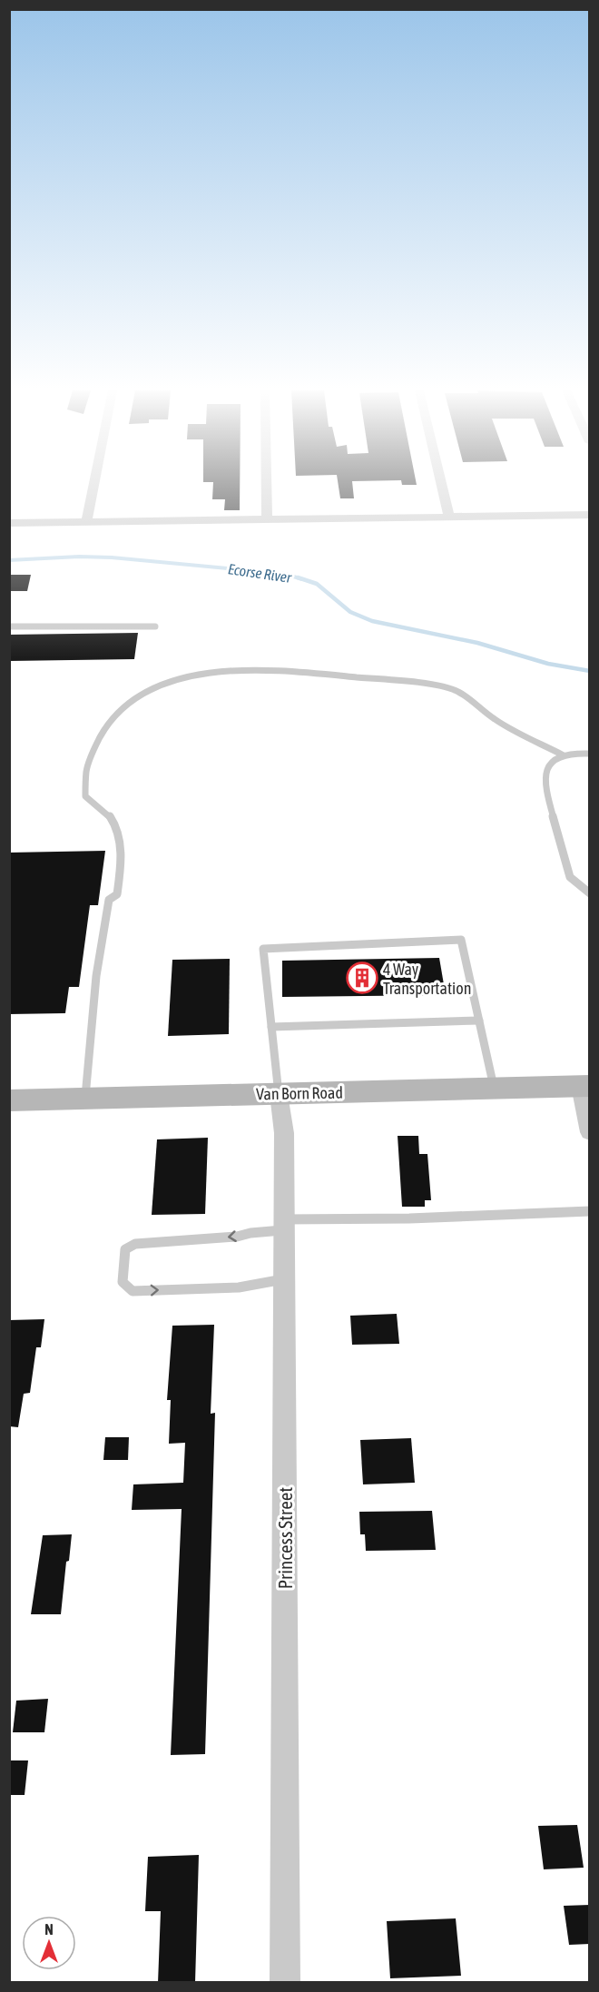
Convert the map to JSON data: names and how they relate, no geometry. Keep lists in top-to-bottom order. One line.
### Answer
{"streets":{"main road":["Van Born Road"],"street":["Princess Street"]},"crossings":[["Van Born Road","Princess Street"]],"water":["Ecorse River"],"places":{"building":["4 Way Transportation"]},"north":"top"}
